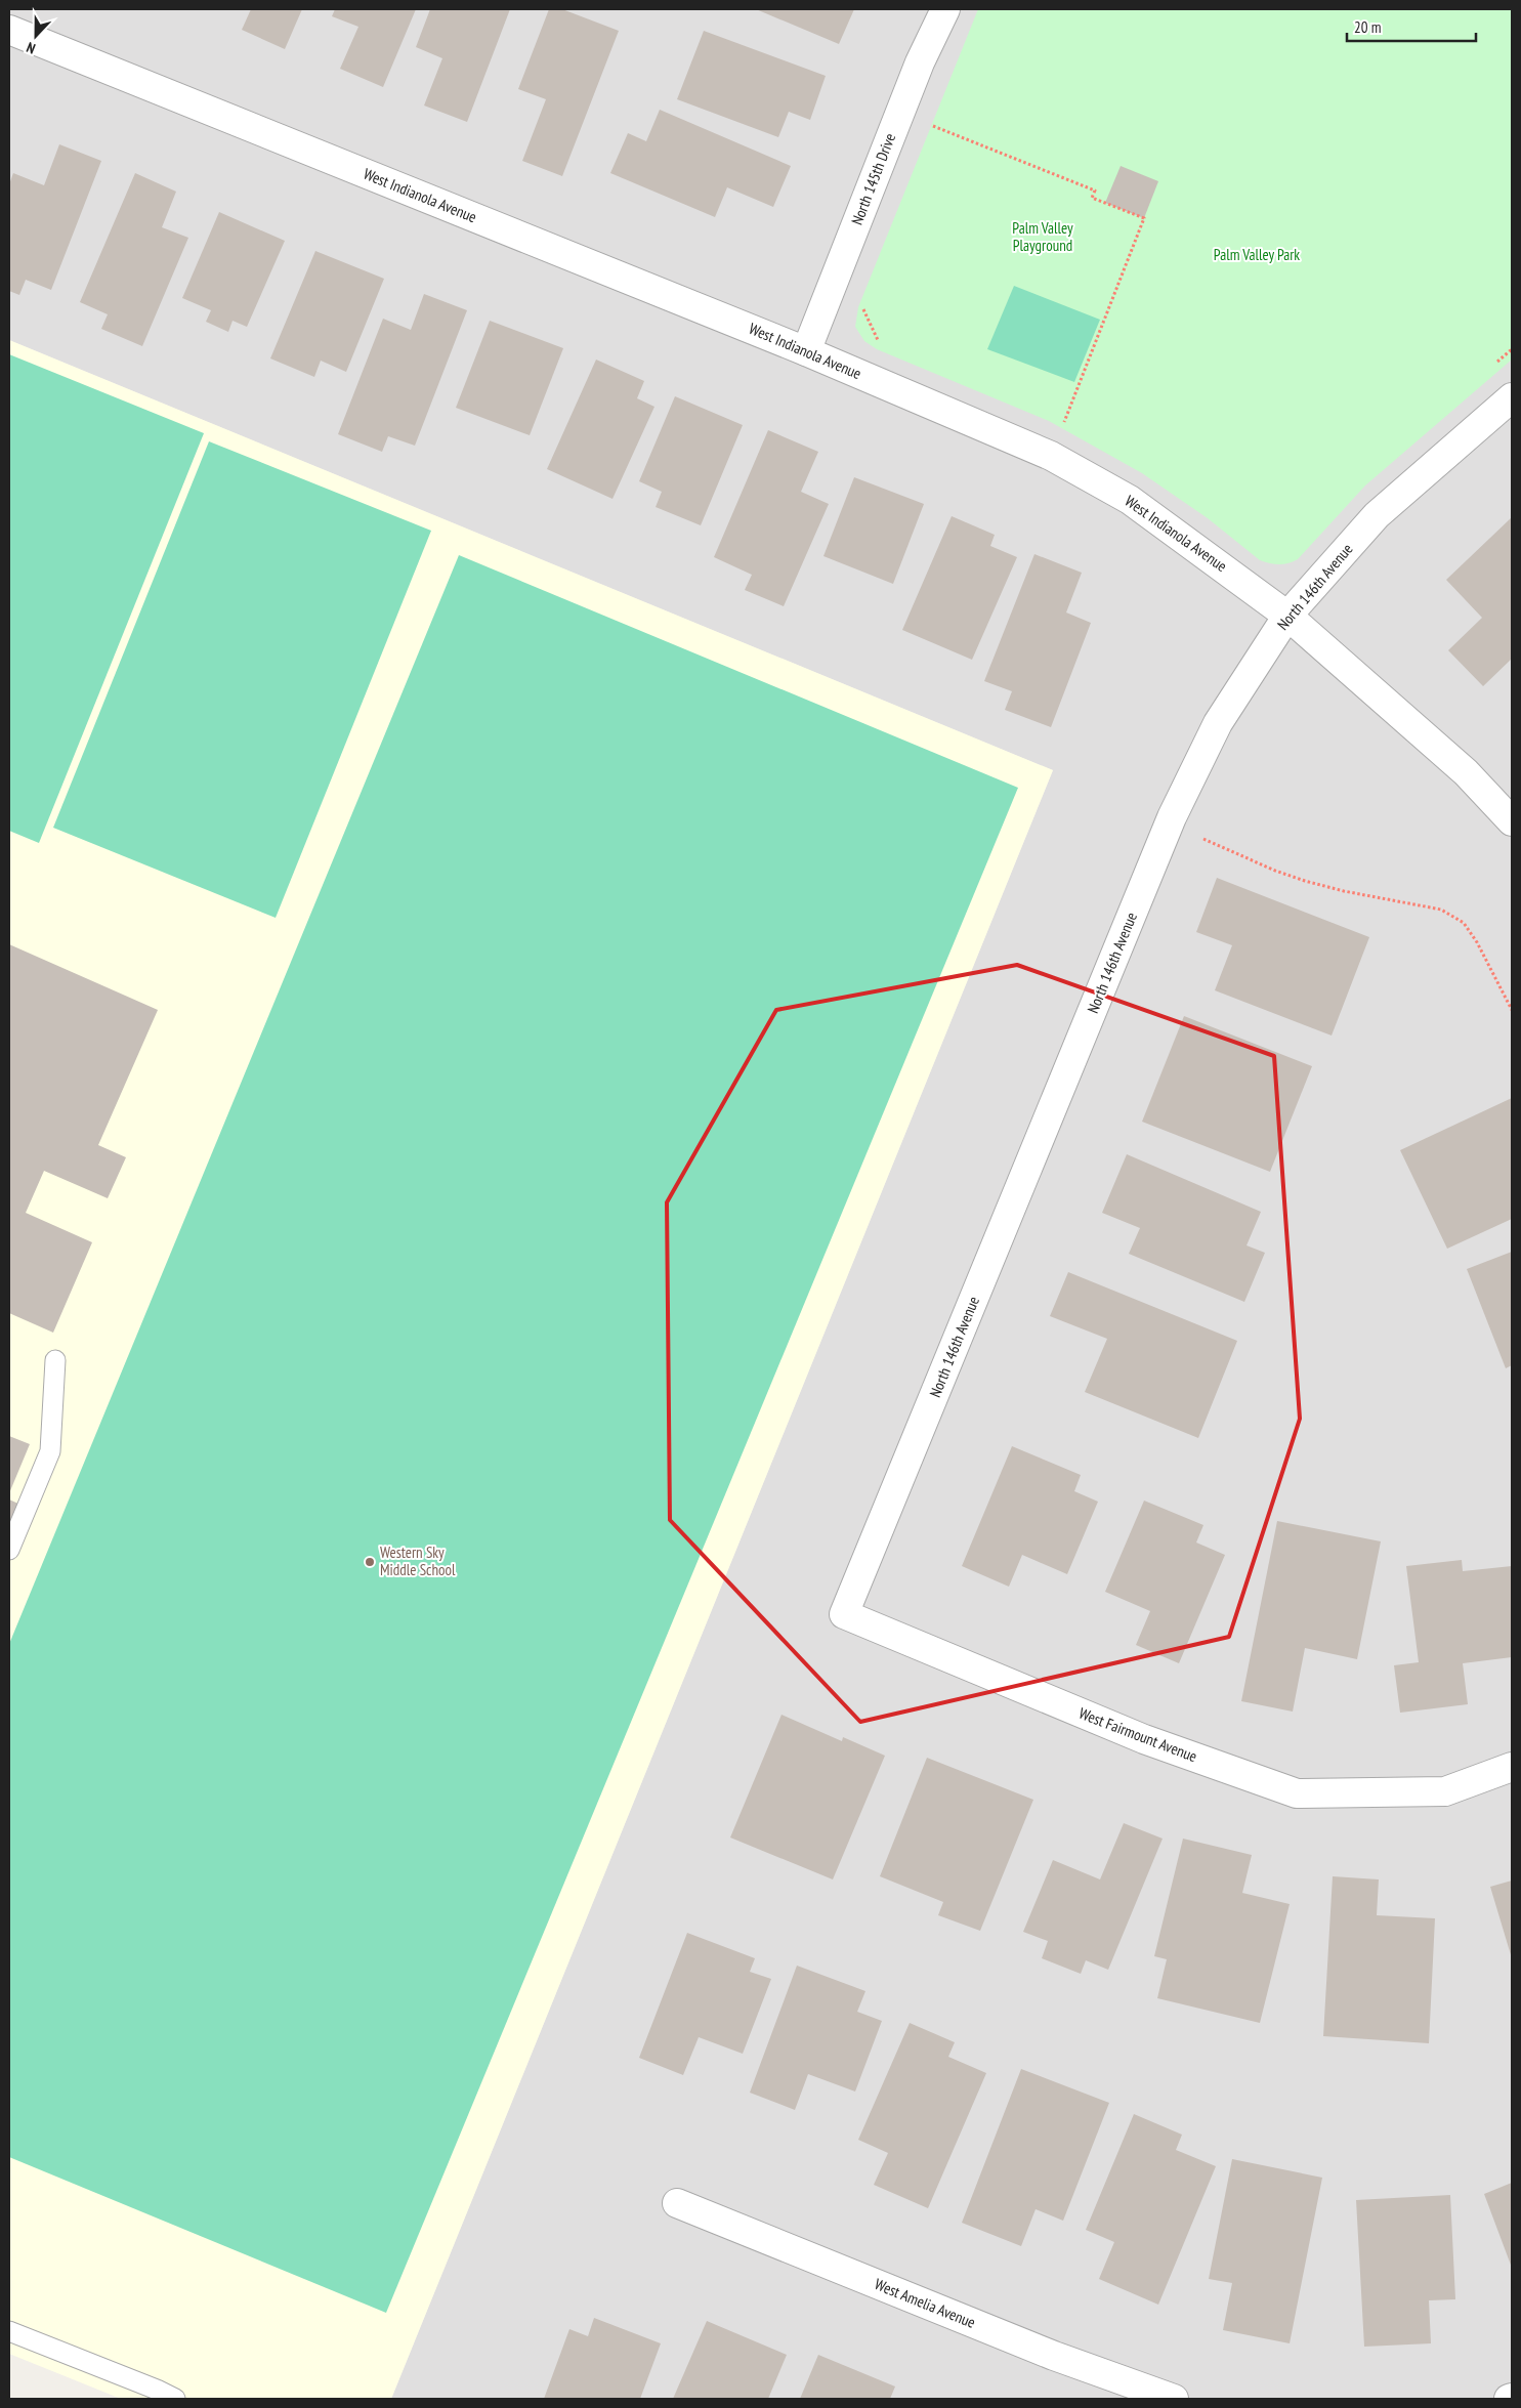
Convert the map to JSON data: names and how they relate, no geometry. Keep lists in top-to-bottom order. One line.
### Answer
{"streets":{"street":["North 145th Drive","West Indianola Avenue","North 146th Avenue","West Fairmount Avenue","West Amelia Avenue"]},"crossings":[["North 145th Drive","West Indianola Avenue"],["West Indianola Avenue","North 146th Avenue"],["North 146th Avenue","West Fairmount Avenue"]],"parks":["Palm Valley Playground","Palm Valley Park"],"places":["Western Sky Middle School"],"scale_bar":"20 m","north":"bottom"}
